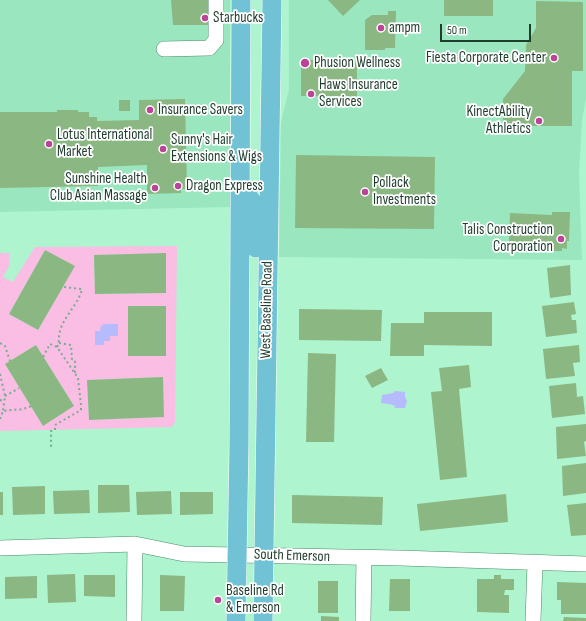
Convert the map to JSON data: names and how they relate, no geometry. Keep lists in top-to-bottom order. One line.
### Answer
{"streets":{"main road":["West Baseline Road"],"street":["South Emerson"]},"crossings":[["West Baseline Road","South Emerson"]],"places":["Starbucks","ampm","Fiesta Corporate Center","Phusion Wellness","Haws Insurance Services","Insurance Savers","KinectAbility Athletics","Lotus International Market","Sunny's Hair Extensions & Wigs","Dragon Express","Sunshine Health Club Asian Massage","Pollack Investments","Talis Construction Corporation","Baseline Rd & Emerson"],"scale_bar":"50 m"}
